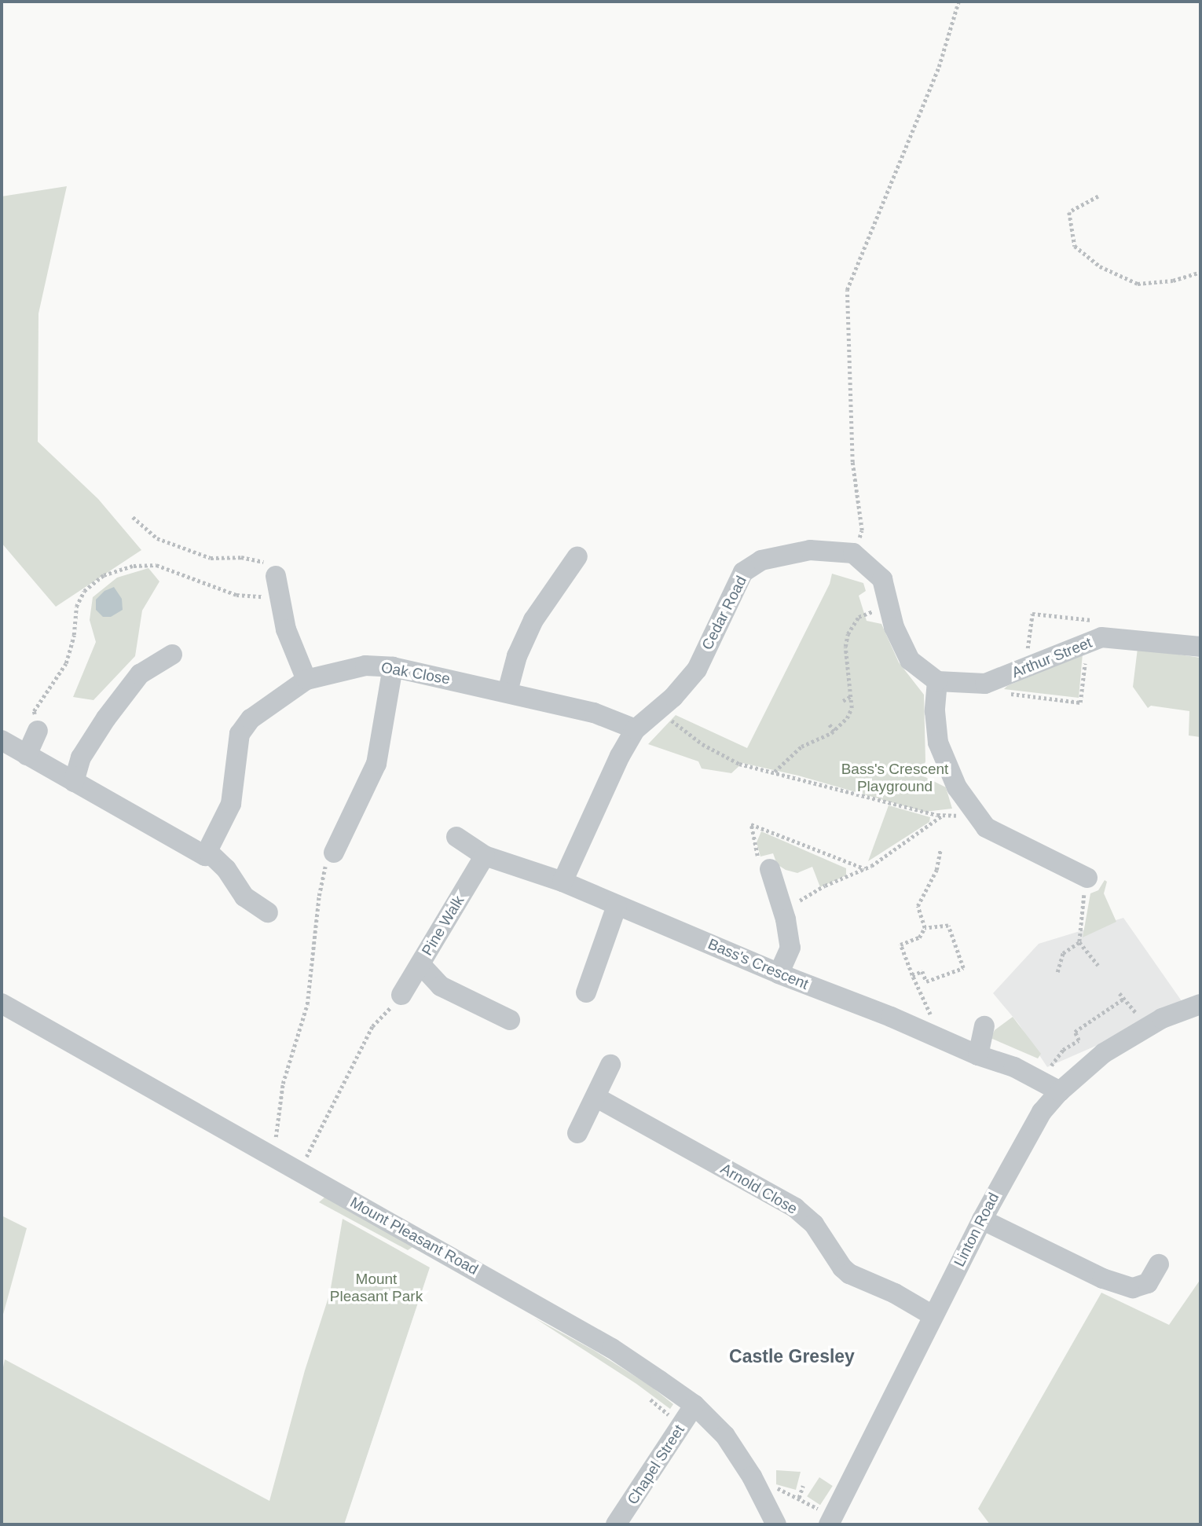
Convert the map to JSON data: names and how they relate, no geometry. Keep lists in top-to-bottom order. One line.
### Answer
{"streets":{"street":["Cedar Road","Arthur Street","Oak Close","Pine Walk","Bass's Crescent","Arnold Close","Linton Road","Mount Pleasant Road","Chapel Street"]},"crossings":[["Cedar Road","Oak Close"],["Cedar Road","Bass's Crescent"],["Pine Walk","Bass's Crescent"],["Bass's Crescent","Linton Road"],["Arnold Close","Linton Road"],["Mount Pleasant Road","Chapel Street"]],"districts":["Castle Gresley"],"parks":["Bass's Crescent Playground","Mount Pleasant Park"]}
